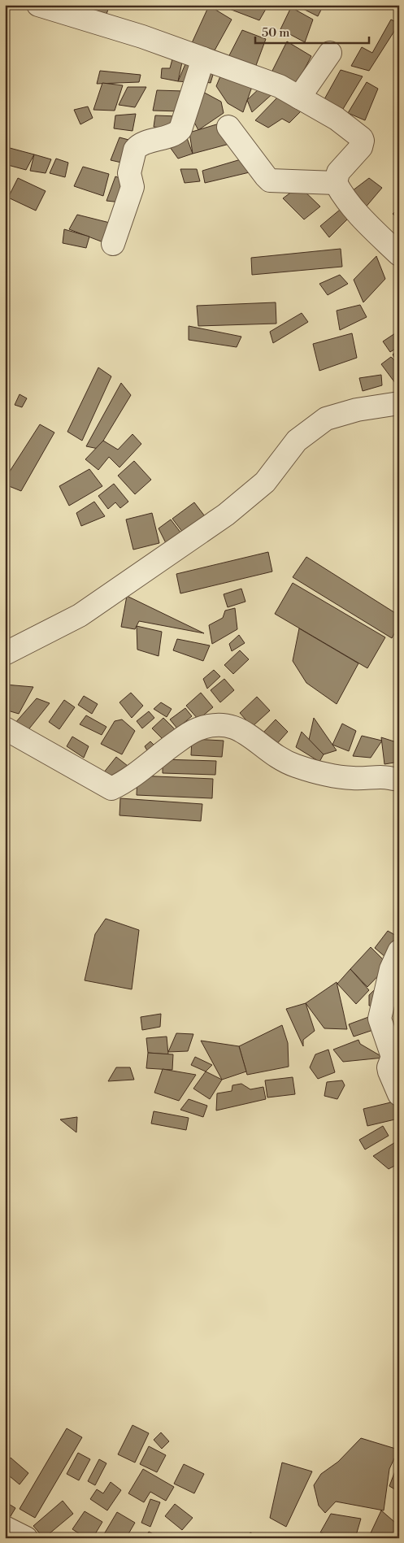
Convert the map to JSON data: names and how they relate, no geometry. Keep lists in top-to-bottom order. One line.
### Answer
{"scale_bar":"50 m"}
